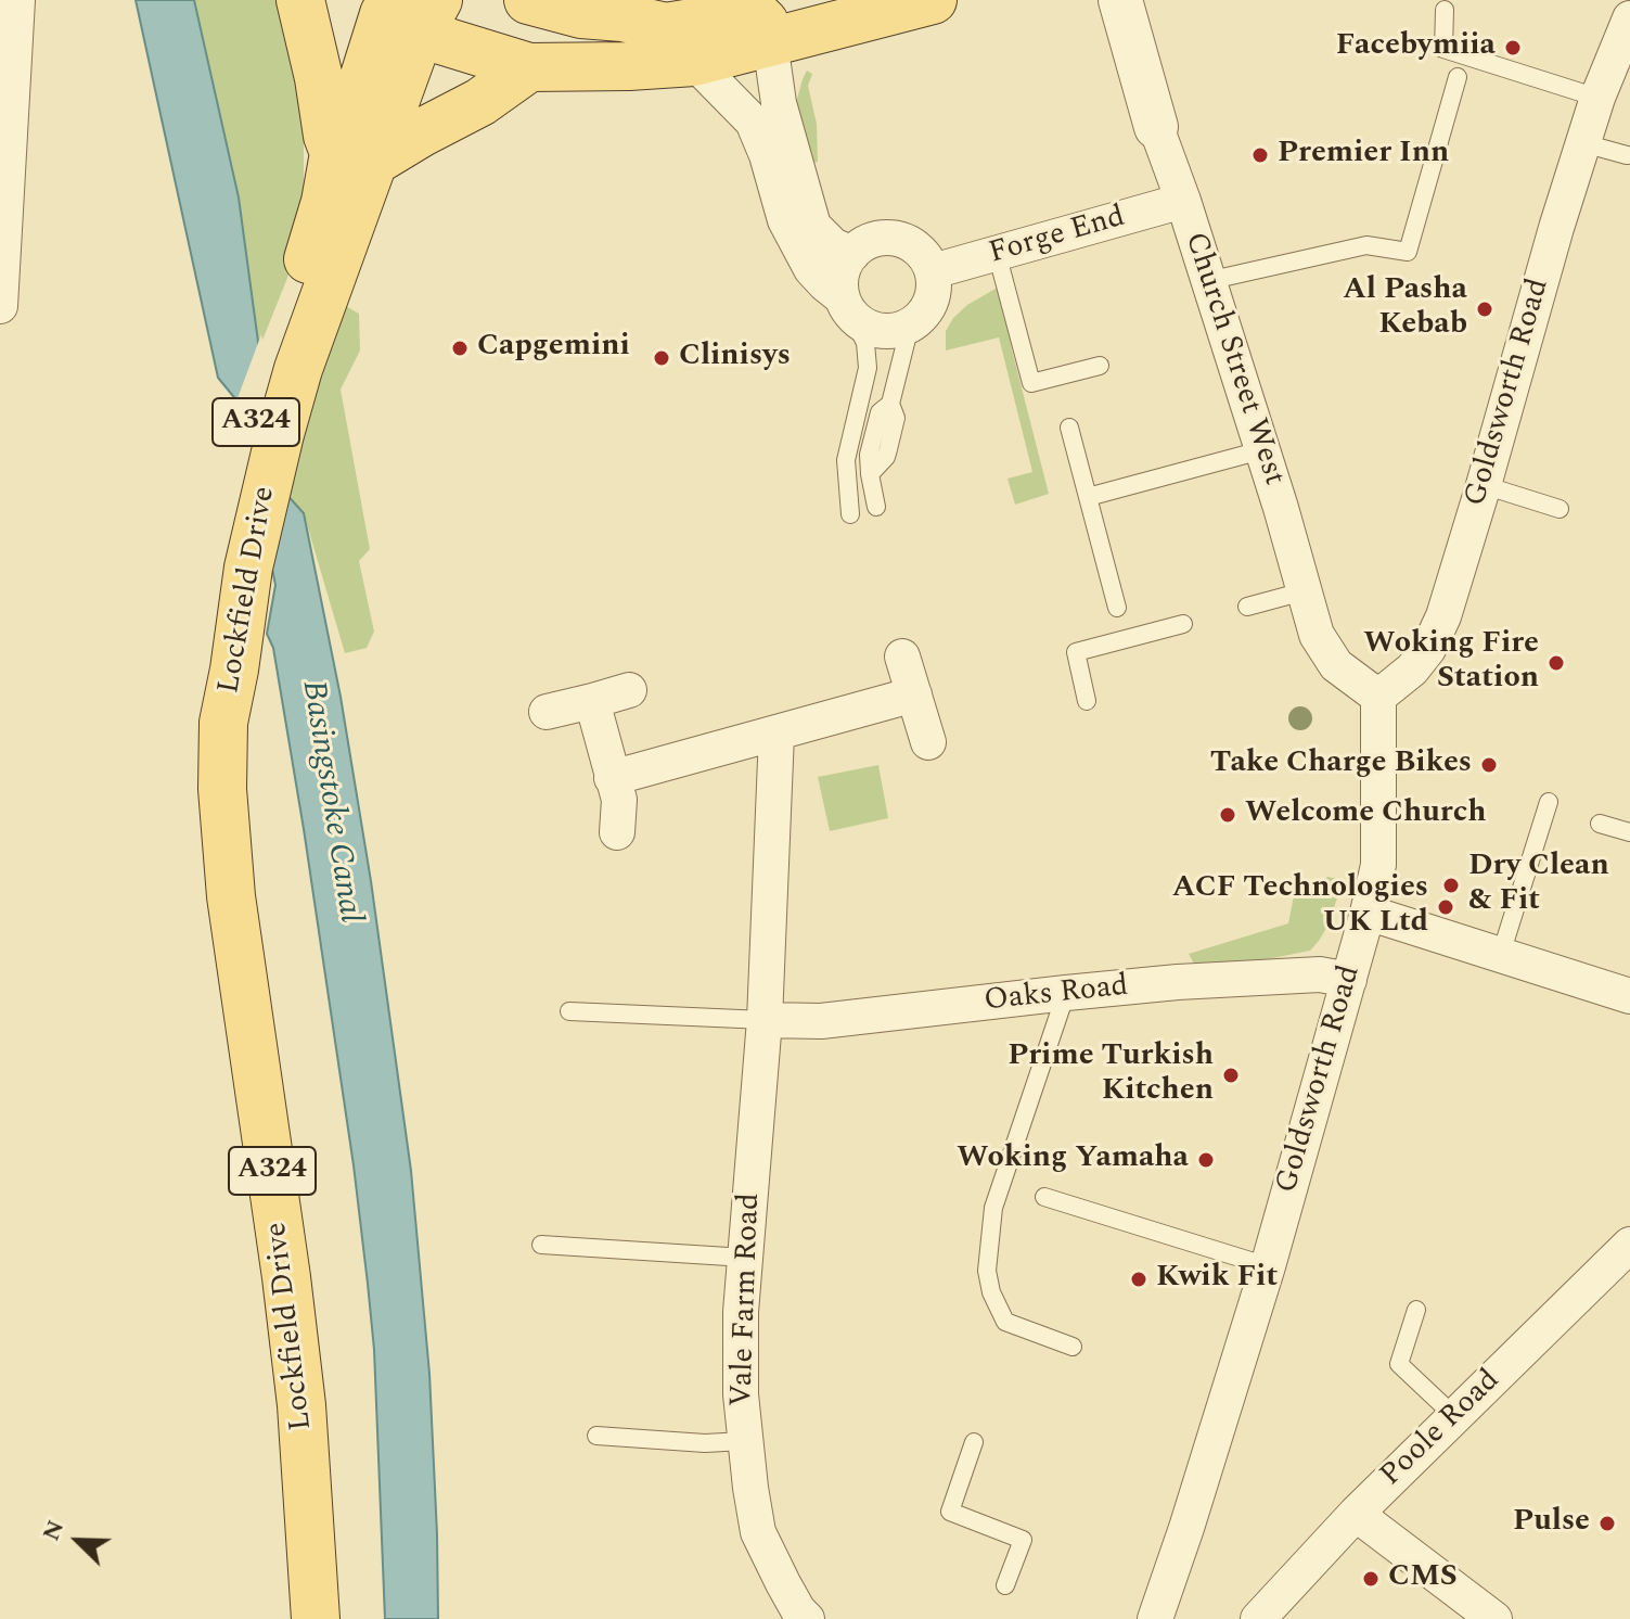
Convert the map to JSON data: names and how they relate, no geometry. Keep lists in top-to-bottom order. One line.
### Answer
{"streets":{"main road":["A324","Lockfield Drive"],"street":["Forge End","Church Street West","Goldsworth Road","Oaks Road","Vale Farm Road","Poole Road"]},"crossings":[["Forge End","Church Street West"],["Church Street West","Goldsworth Road"],["Goldsworth Road","Oaks Road"],["Oaks Road","Vale Farm Road"]],"water":["Basingstoke Canal"],"places":["Facebymiia","Premier Inn","Al Pasha Kebab","Capgemini","Clinisys","Woking Fire Station","Take Charge Bikes","Welcome Church","Dry Clean & Fit","ACF Technologies UK Ltd","Prime Turkish Kitchen","Woking Yamaha","Kwik Fit","Pulse","CMS"],"north":"top left"}
